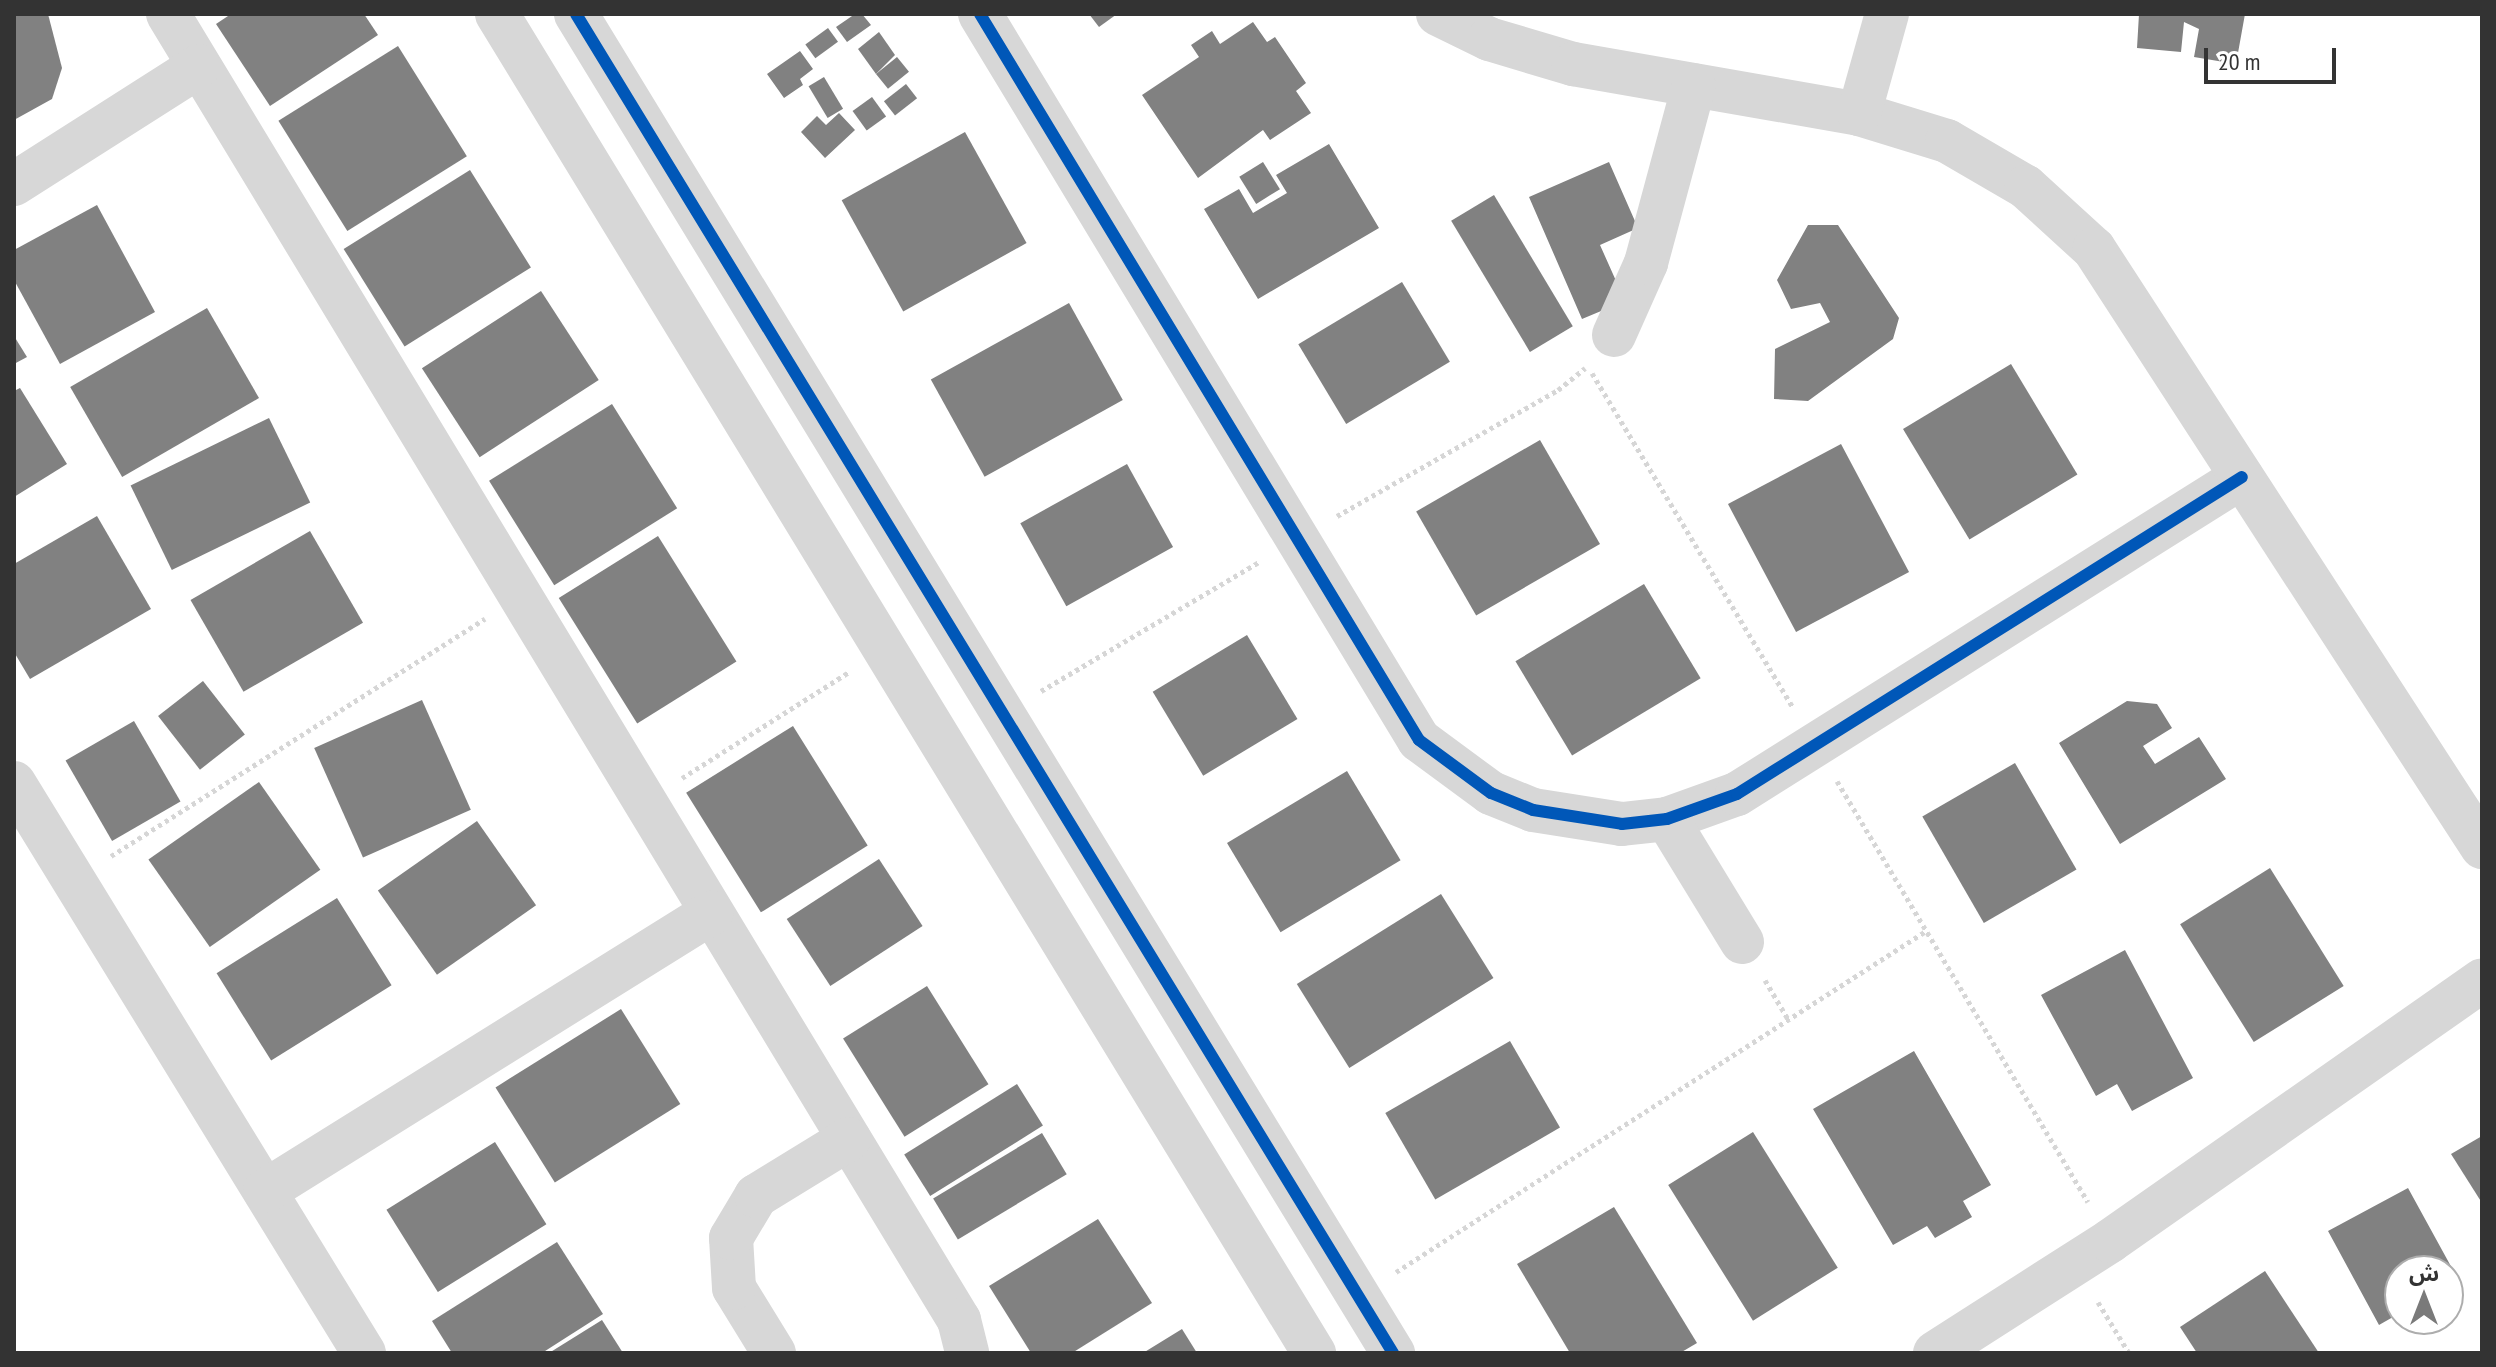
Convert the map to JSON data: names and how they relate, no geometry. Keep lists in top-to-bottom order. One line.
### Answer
{"scale_bar":"20 m","north":"top"}
